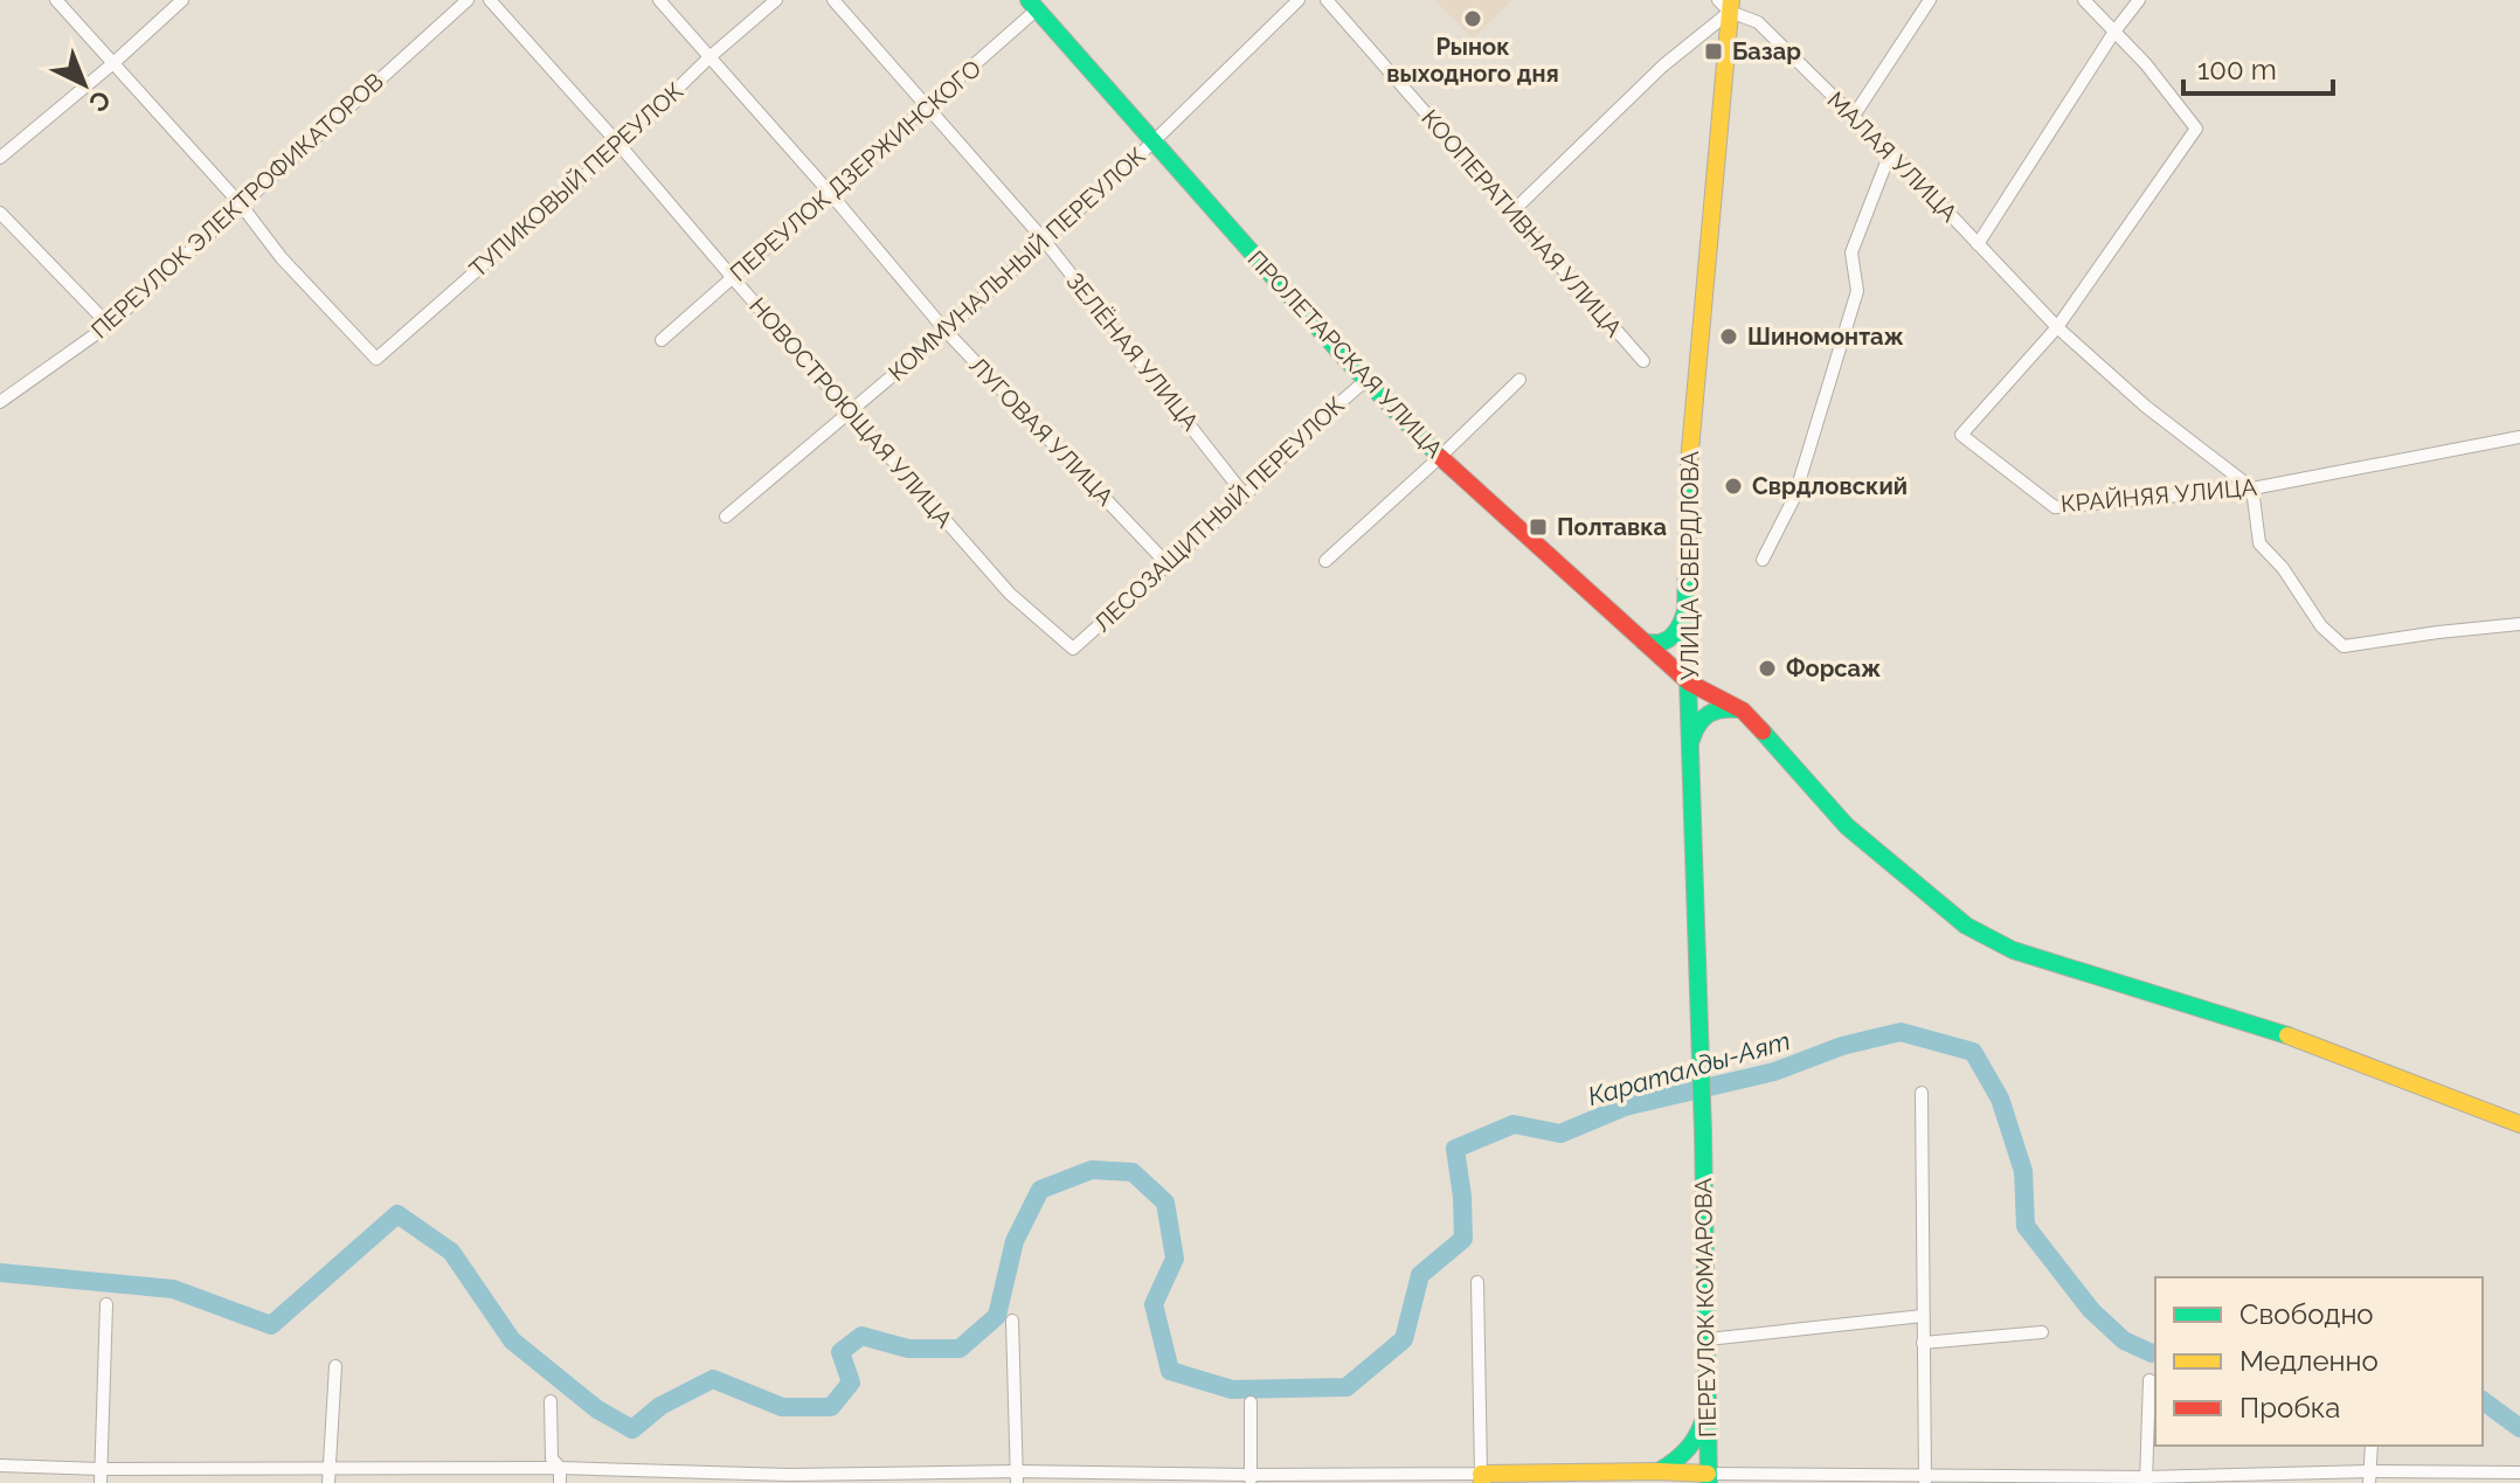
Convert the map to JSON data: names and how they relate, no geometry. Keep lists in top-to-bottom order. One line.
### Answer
{"streets":{"street":["МАЛАЯ УЛИЦА","ПЕРЕУЛОК ДЗЕРЖИНСКОГО","ТУПИКОВЫЙ ПЕРЕУЛОК","ПЕРЕУЛОК ЭЛЕКТРОФИКАТОРОВ","КООПЕРАТИВНАЯ УЛИЦА","КОММУНАЛЬНЫЙ ПЕРЕУЛОК","ЗЕЛЁНАЯ УЛИЦА","ПРОЛЕТАРСКАЯ УЛИЦА","НОВОСТРОЮЩАЯ УЛИЦА","ЛУГОВАЯ УЛИЦА","КРАЙНЯЯ УЛИЦА","ЛЕСОЗАЩИТНЫЙ ПЕРЕУЛОК","УЛИЦА СВЕРДЛОВА","ПЕРЕУЛОК КОМАРОВА"]},"crossings":[["МАЛАЯ УЛИЦА","КРАЙНЯЯ УЛИЦА"],["МАЛАЯ УЛИЦА","УЛИЦА СВЕРДЛОВА"],["ПЕРЕУЛОК ДЗЕРЖИНСКОГО","ЗЕЛЁНАЯ УЛИЦА"],["ПЕРЕУЛОК ДЗЕРЖИНСКОГО","ПРОЛЕТАРСКАЯ УЛИЦА"],["ПЕРЕУЛОК ДЗЕРЖИНСКОГО","НОВОСТРОЮЩАЯ УЛИЦА"],["ПЕРЕУЛОК ДЗЕРЖИНСКОГО","ЛУГОВАЯ УЛИЦА"],["ТУПИКОВЫЙ ПЕРЕУЛОК","ПЕРЕУЛОК ЭЛЕКТРОФИКАТОРОВ"],["ТУПИКОВЫЙ ПЕРЕУЛОК","НОВОСТРОЮЩАЯ УЛИЦА"],["ТУПИКОВЫЙ ПЕРЕУЛОК","ЛУГОВАЯ УЛИЦА"],["КОММУНАЛЬНЫЙ ПЕРЕУЛОК","ЗЕЛЁНАЯ УЛИЦА"],["КОММУНАЛЬНЫЙ ПЕРЕУЛОК","ПРОЛЕТАРСКАЯ УЛИЦА"],["КОММУНАЛЬНЫЙ ПЕРЕУЛОК","НОВОСТРОЮЩАЯ УЛИЦА"],["КОММУНАЛЬНЫЙ ПЕРЕУЛОК","ЛУГОВАЯ УЛИЦА"],["ЗЕЛЁНАЯ УЛИЦА","ЛЕСОЗАЩИТНЫЙ ПЕРЕУЛОК"],["ПРОЛЕТАРСКАЯ УЛИЦА","ЛЕСОЗАЩИТНЫЙ ПЕРЕУЛОК"],["ПРОЛЕТАРСКАЯ УЛИЦА","УЛИЦА СВЕРДЛОВА"],["НОВОСТРОЮЩАЯ УЛИЦА","ЛЕСОЗАЩИТНЫЙ ПЕРЕУЛОК"],["ЛУГОВАЯ УЛИЦА","ЛЕСОЗАЩИТНЫЙ ПЕРЕУЛОК"],["УЛИЦА СВЕРДЛОВА","ПЕРЕУЛОК КОМАРОВА"]],"water":["Караталды-Аят"],"places":{"other":["Рынок выходного дня","Шиномонтаж","Сврдловский","Форсаж"],"transit":["Базар","Полтавка"]},"legend":["Свободно","Медленно","Пробка"],"scale_bar":"100 m","north":"bottom right"}
